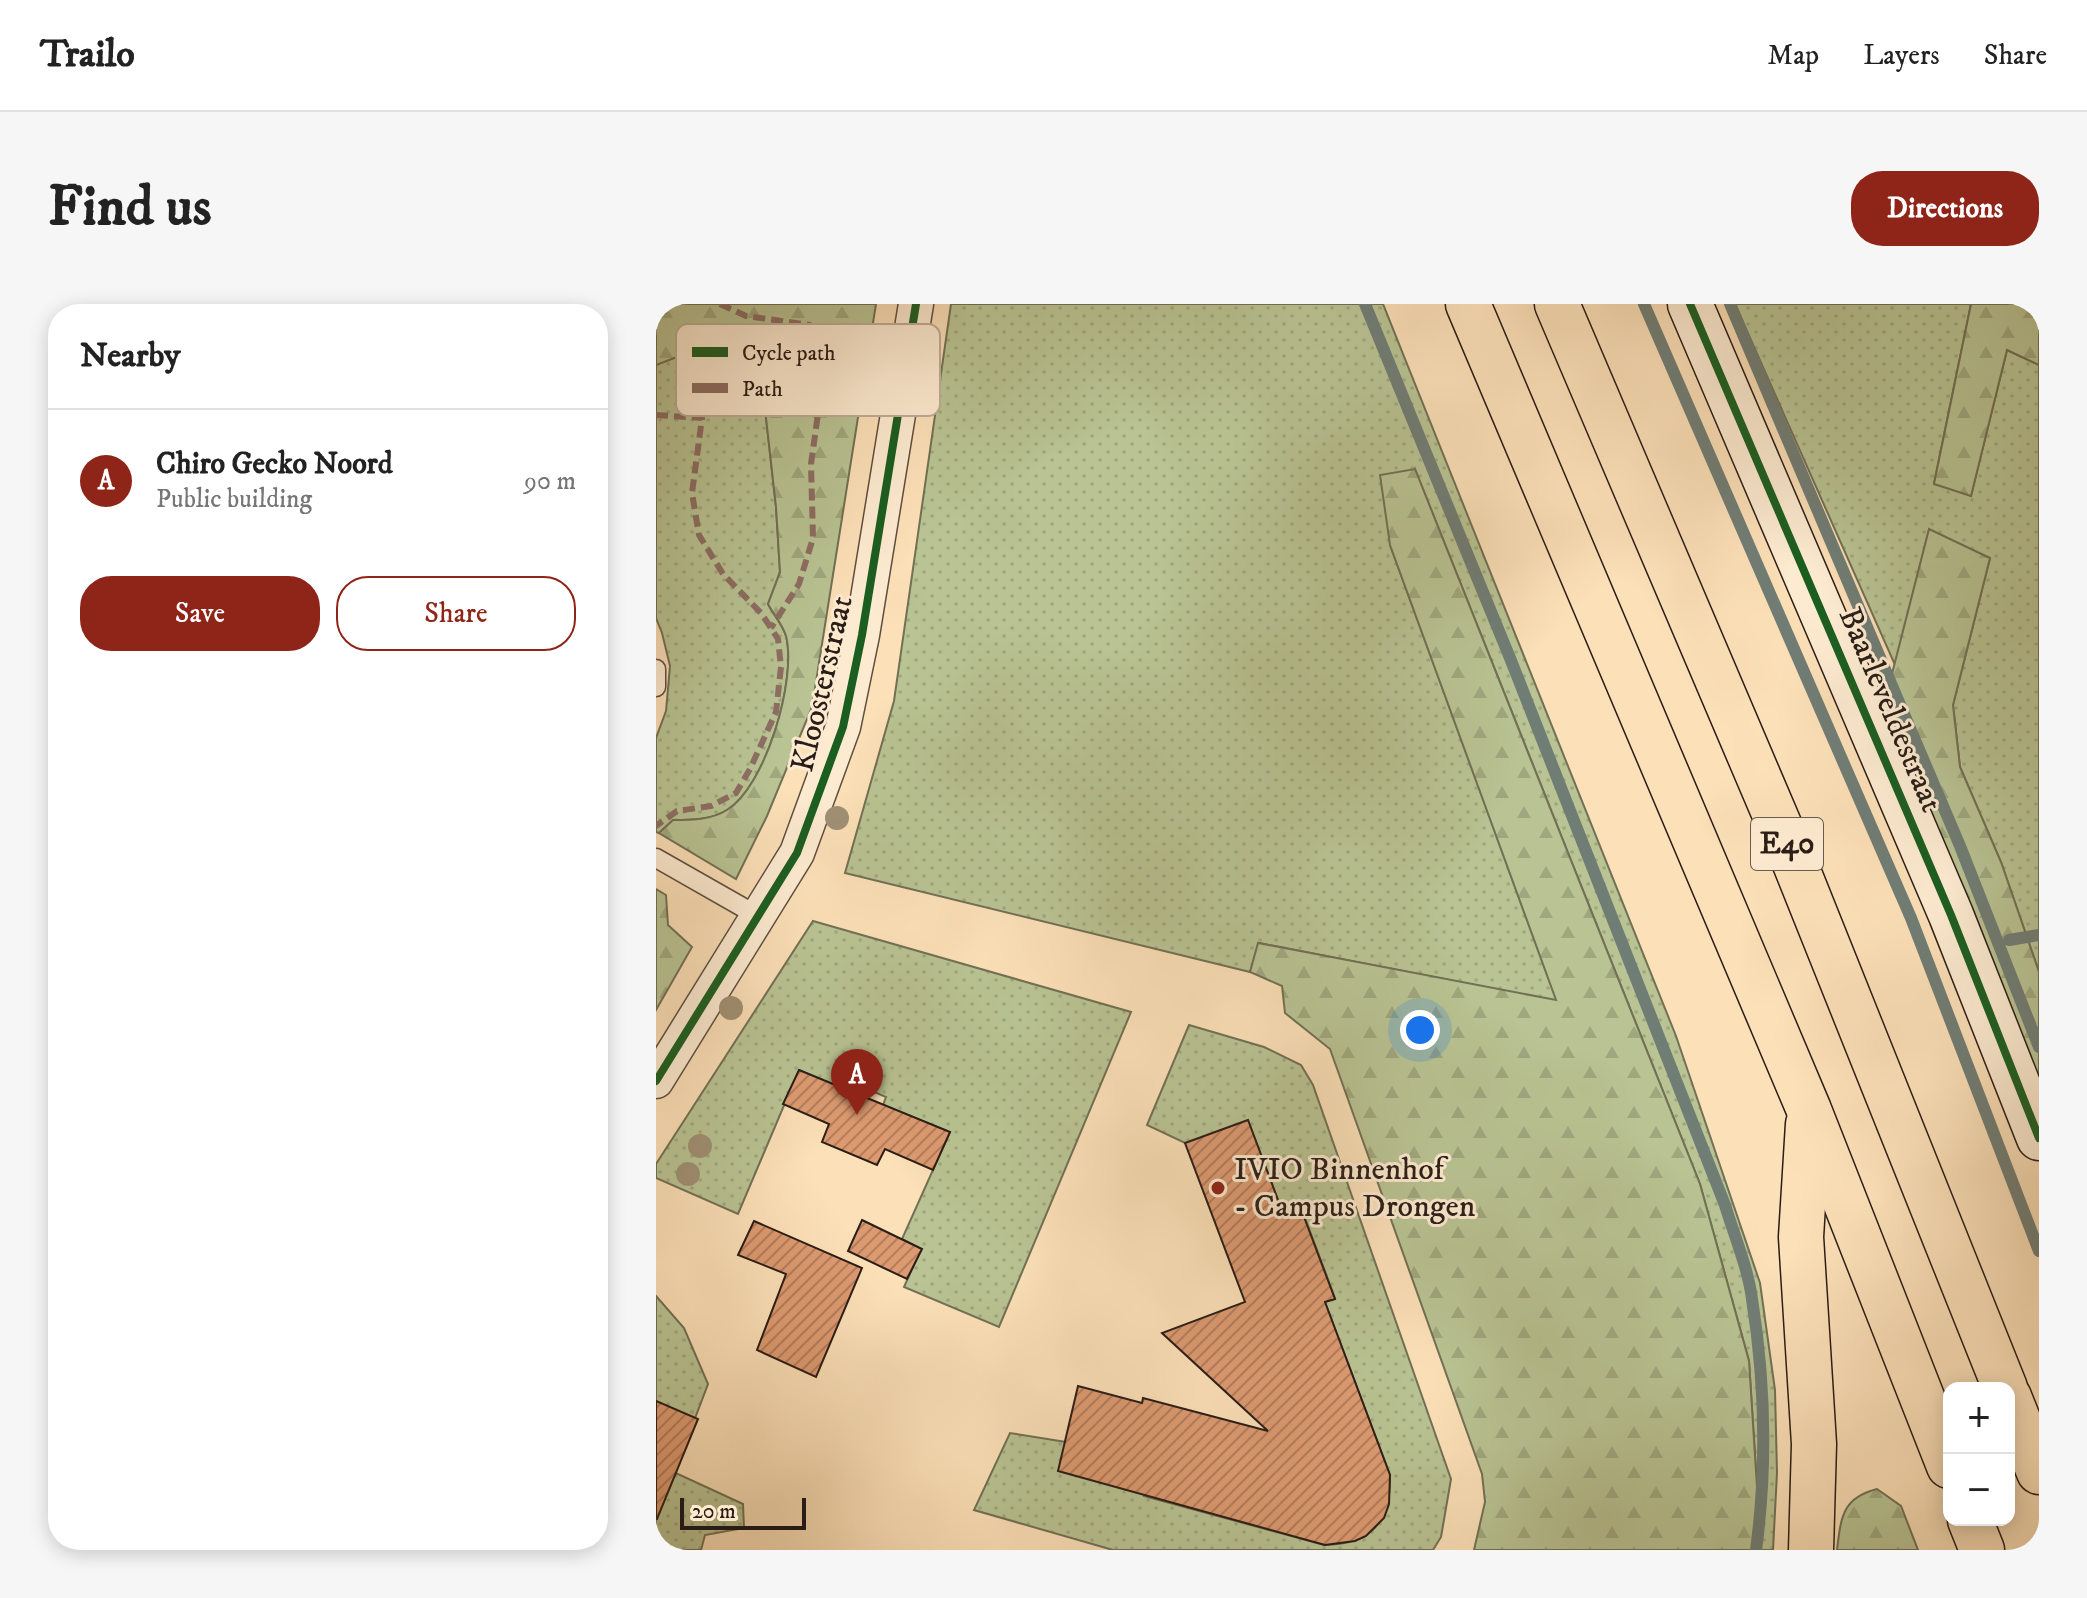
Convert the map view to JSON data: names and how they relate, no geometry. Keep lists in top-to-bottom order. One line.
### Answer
{"streets":{"highway":["E40"],"street":["Kloosterstraat","Baarleveldestraat"]},"places":["IVIO Binnenhof - Campus Drongen"],"legend":["Cycle path","Path"],"scale_bar":"20 m","page":{"header":"Trailo","nav":["Map","Layers","Share"],"buttons":["Directions",["Save","Share"]],"title":"Find us","heading":"Nearby","list":[{"mark":"A","name":"Chiro Gecko Noord","note":"Public building","value":"90 m"}],"pins":"A","map_buttons":["+","−"],"scale":"20 m"}}
